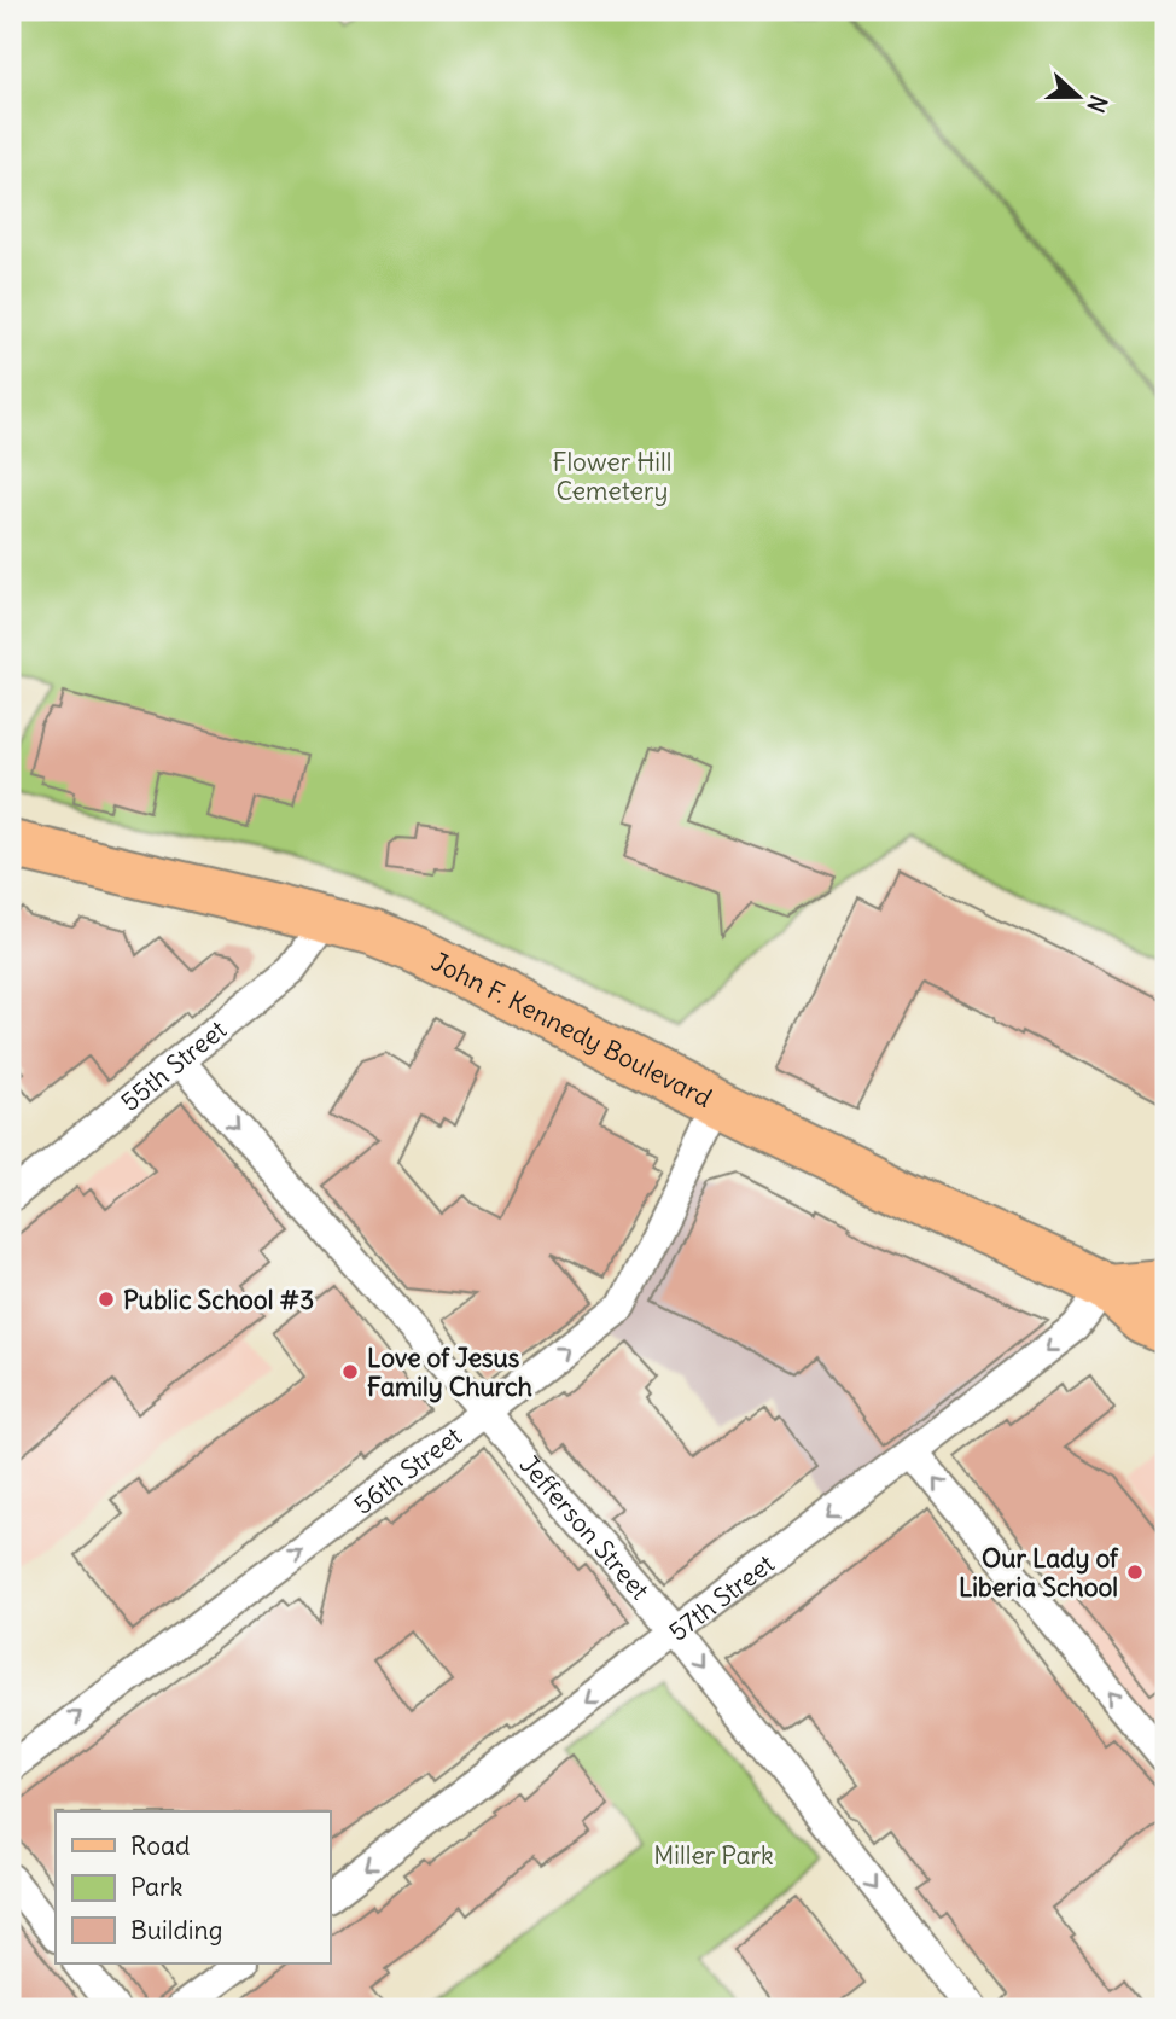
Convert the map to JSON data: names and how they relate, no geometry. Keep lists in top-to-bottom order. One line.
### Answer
{"streets":{"main road":["John F. Kennedy Boulevard"],"street":["55th Street","56th Street","Jefferson Street","57th Street"]},"crossings":[["John F. Kennedy Boulevard","55th Street"],["John F. Kennedy Boulevard","56th Street"],["John F. Kennedy Boulevard","57th Street"],["55th Street","Jefferson Street"],["56th Street","Jefferson Street"],["Jefferson Street","57th Street"]],"one_way":["56th Street","Jefferson Street","57th Street"],"parks":["Flower Hill Cemetery","Miller Park"],"places":["Public School #3","Love of Jesus Family Church","Our Lady of Liberia School"],"legend":["Road","Park","Building"],"north":"right"}
